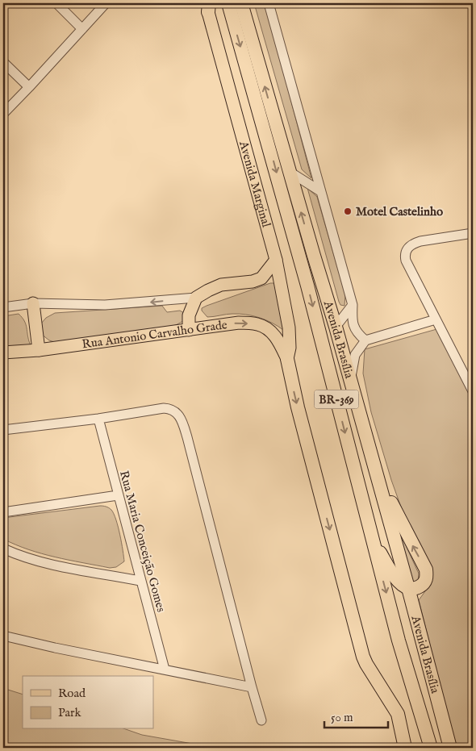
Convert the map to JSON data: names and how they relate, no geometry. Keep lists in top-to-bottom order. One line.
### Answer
{"streets":{"highway":["Avenida Brasília","BR-369"],"main road":["Avenida Marginal","Rua Antonio Carvalho Grade"],"street":["Rua Maria Conceição Gomes"]},"crossings":[["Avenida Marginal","Rua Antonio Carvalho Grade"]],"places":["Motel Castelinho"],"legend":["Road","Park"],"scale_bar":"50 m"}
